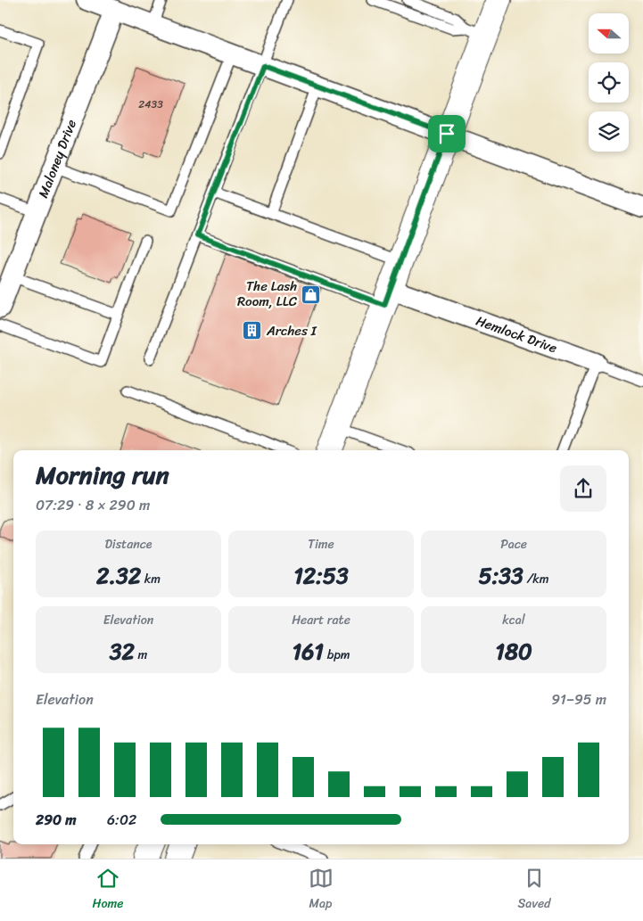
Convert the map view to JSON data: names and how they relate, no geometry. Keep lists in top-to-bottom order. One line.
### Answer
{"streets":{"street":["Maloney Drive","Hemlock Drive"]},"places":{"shop":["The Lash Room, LLC"],"building":["Arches I"]},"house_numbers":["2433"],"north":"left","page":{"heading":["Morning run","07:29 · 8 × 290 m"],"stats":[["Distance","2.32 km"],["Time","12:53"],["Pace","5:33 /km"],["Elevation","32 m"],["Heart rate","161 bpm"],["kcal","180"]],"chart":["Elevation","91–95 m"],"list":[{"name":"290 m","note":"6:02"}],"tabs":["Home","Map","Saved"]}}
